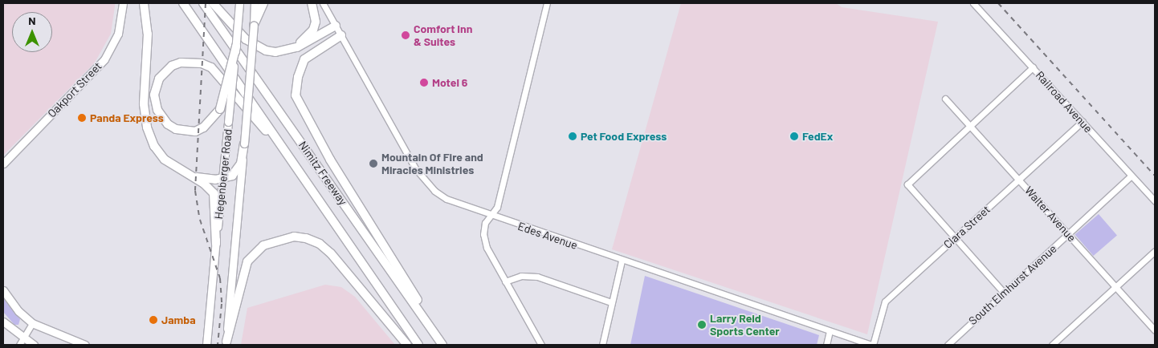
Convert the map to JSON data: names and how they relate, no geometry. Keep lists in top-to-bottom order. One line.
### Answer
{"streets":{"highway":["Nimitz Freeway"],"main road":["Oakport Street","Hegenberger Road"],"street":["Railroad Avenue","Walter Avenue","Clara Street","Edes Avenue","South Elmhurst Avenue"]},"crossings":[["Railroad Avenue","Clara Street"],["Railroad Avenue","South Elmhurst Avenue"],["Walter Avenue","Clara Street"],["Walter Avenue","South Elmhurst Avenue"],["Clara Street","Edes Avenue"]],"places":["Comfort Inn & Suites","Motel 6","Panda Express","Pet Food Express","FedEx","Mountain Of Fire and Miracles Ministries","Jamba","Larry Reid Sports Center"],"north":"top"}
